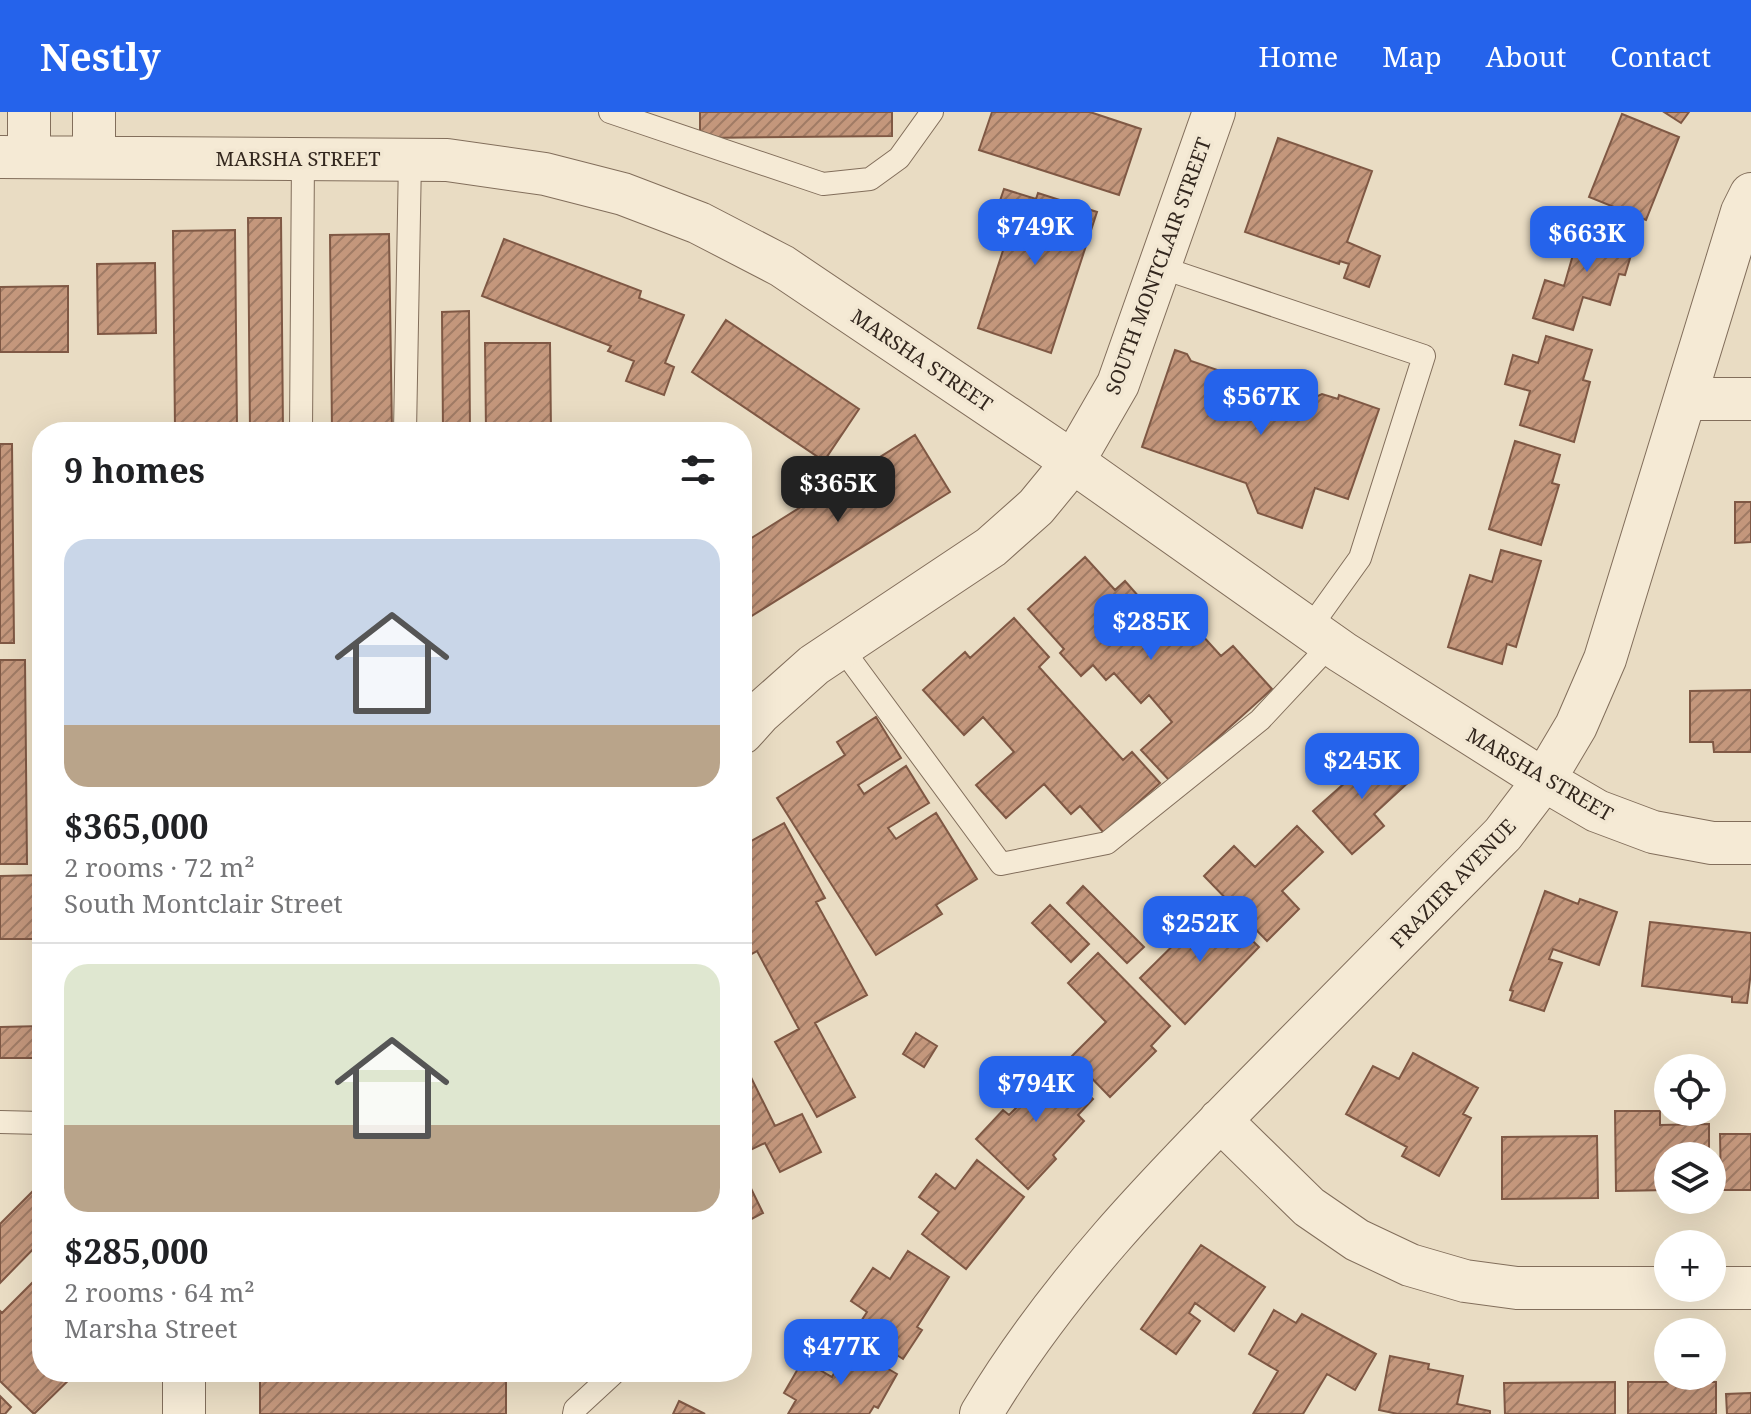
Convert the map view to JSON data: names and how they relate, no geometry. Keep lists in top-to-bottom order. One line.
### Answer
{"streets":{"street":["MARSHA STREET","SOUTH MONTCLAIR STREET","FRAZIER AVENUE"]},"crossings":[["MARSHA STREET","SOUTH MONTCLAIR STREET"],["MARSHA STREET","FRAZIER AVENUE"]],"page":{"header":"Nestly","nav":["Home","Map","About","Contact"],"price":["$749K","$663K","$567K","$365K","$285K","$245K","$252K","$794K","$477K"],"heading":"9 homes","list":[{"name":"$365,000","note":"2 rooms · 72 m² · South Montclair Street"},{"name":"$285,000","note":"2 rooms · 64 m² · Marsha Street"}],"map_buttons":["+","−"]}}
